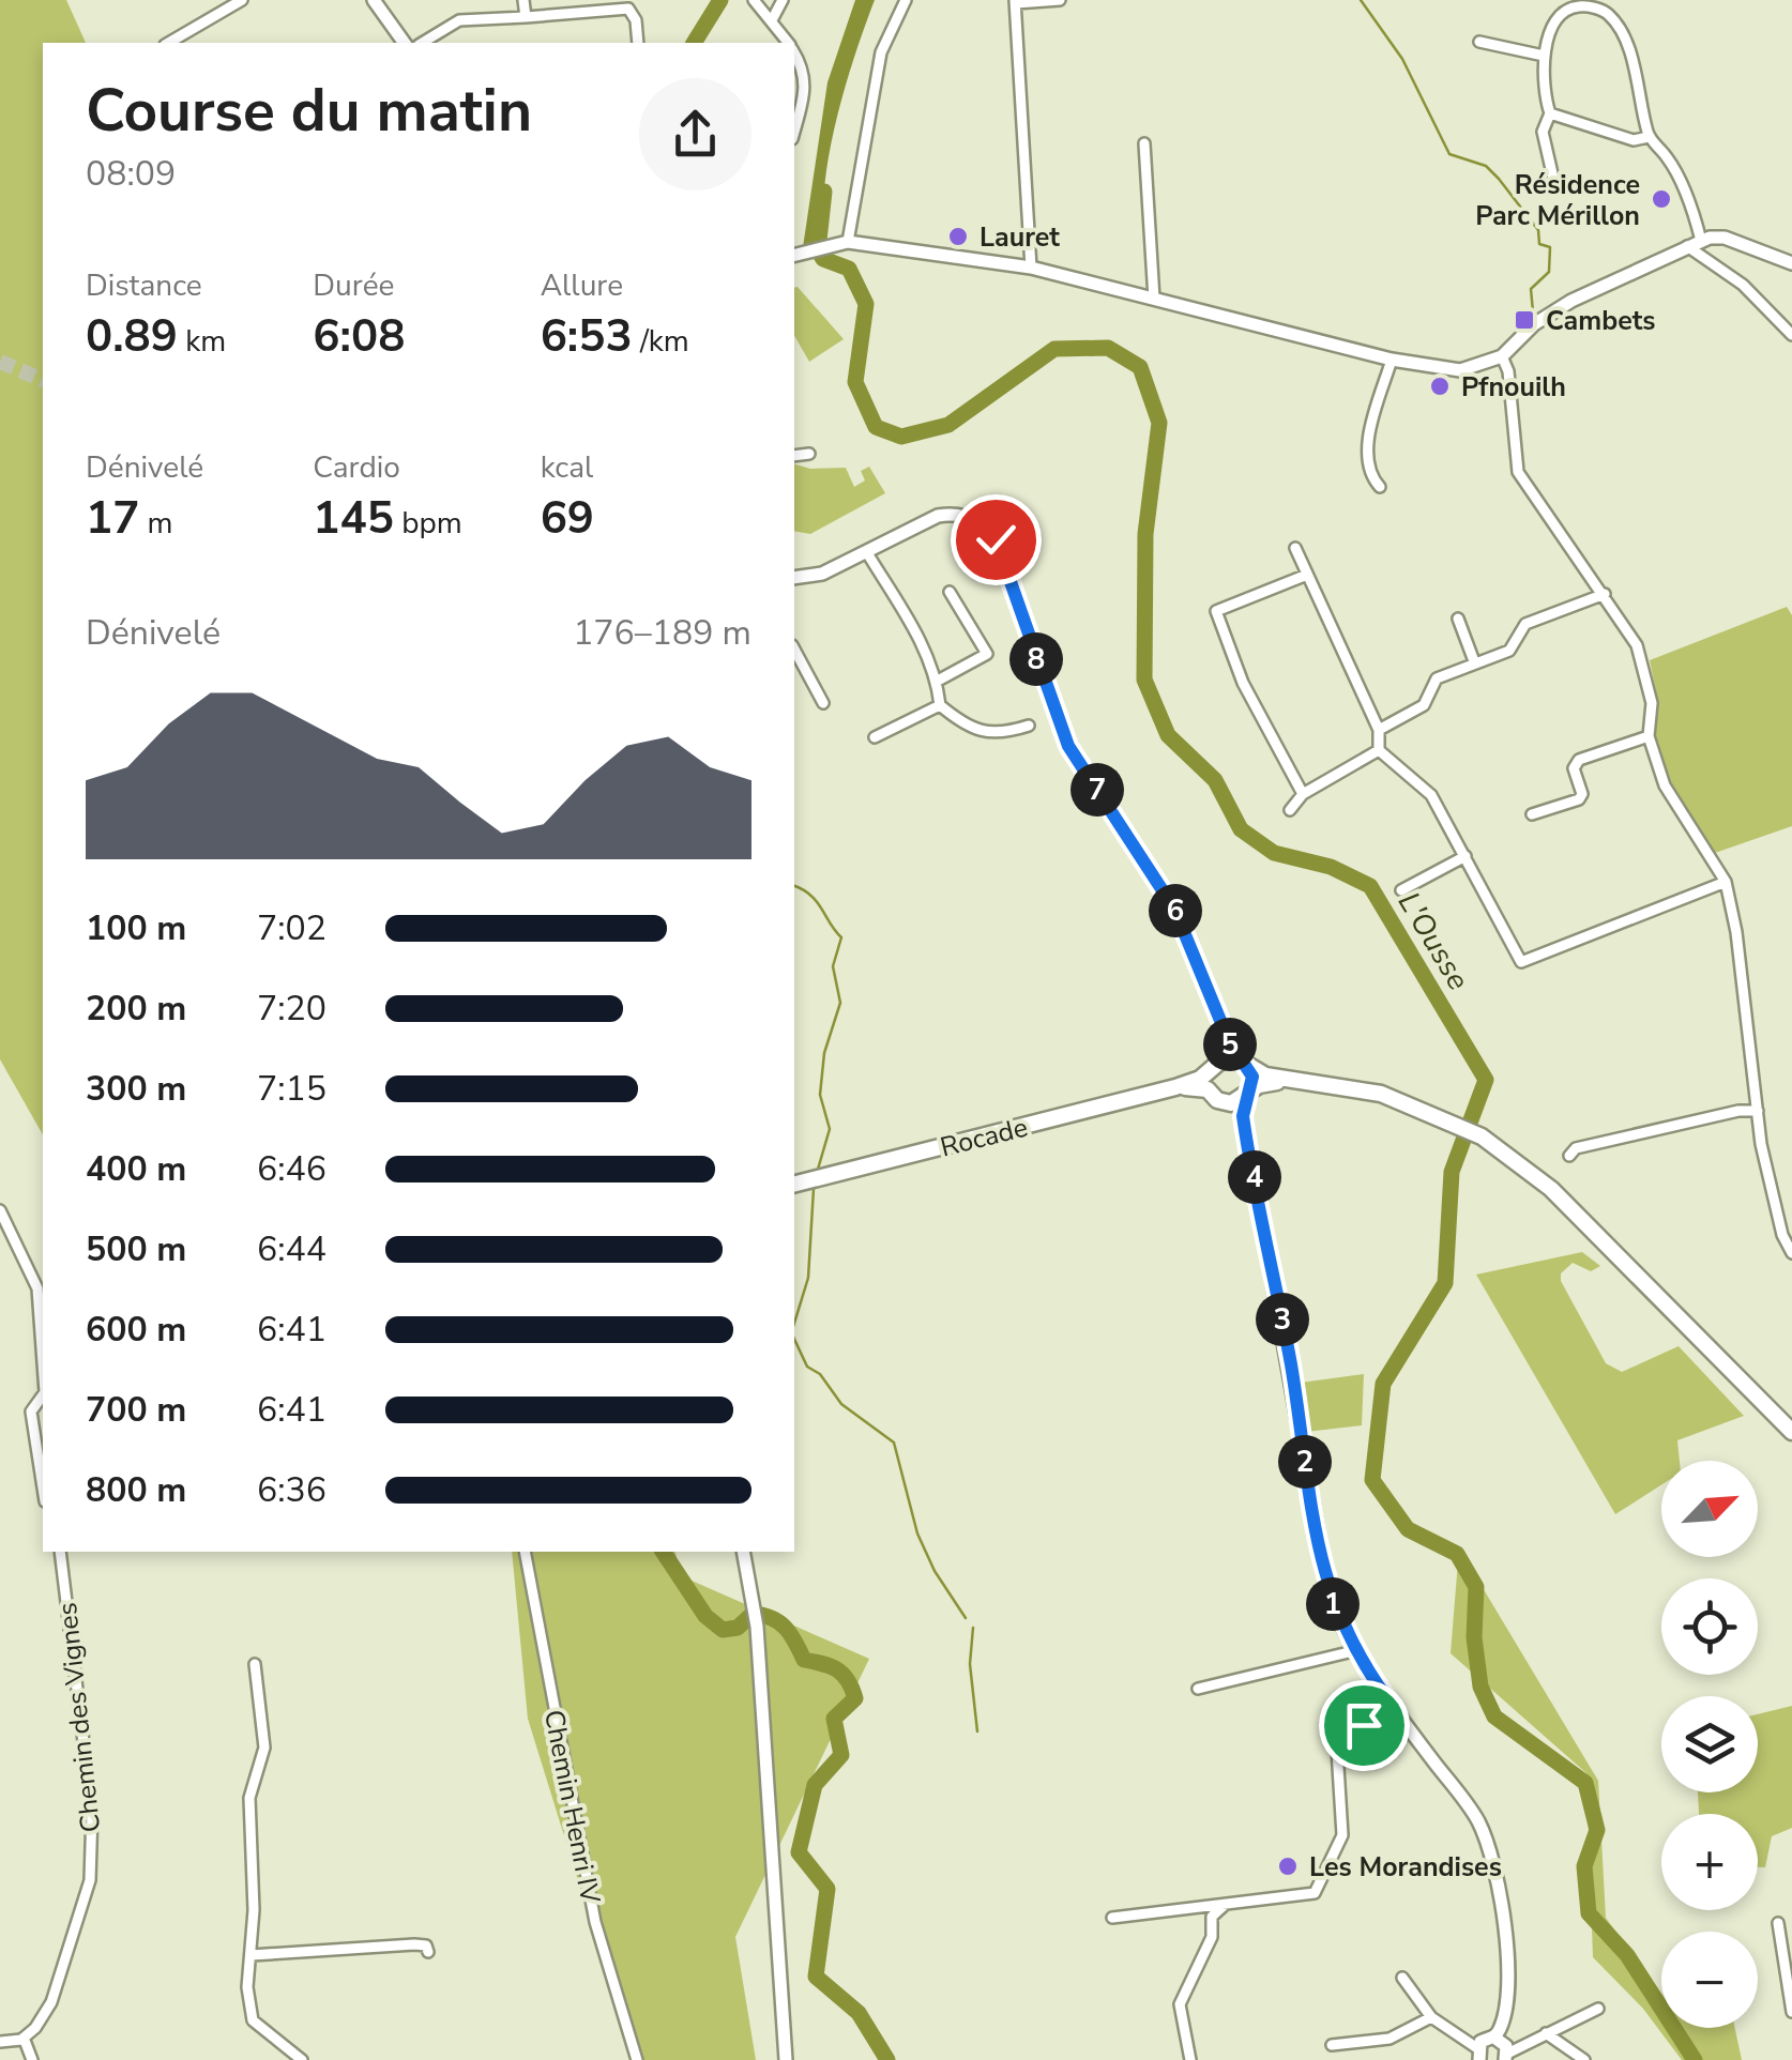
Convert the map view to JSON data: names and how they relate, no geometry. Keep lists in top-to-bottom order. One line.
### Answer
{"streets":{"main road":["Rocade"],"street":["Chemin des Vignes","Chemin Henri IV"]},"water":["L'Ousse"],"places":{"other":["Résidence Parc Mérillon","Lauret","Pfnouilh","Les Morandises"],"transit":["Cambets"]},"north":"top right","page":{"heading":["Course du matin","08:09"],"stats":[["Distance","0.89 km"],["Durée","6:08"],["Allure","6:53 /km"],["Dénivelé","17 m"],["Cardio","145 bpm"],["kcal","69"]],"chart":["Dénivelé","176–189 m"],"pins":["8","7","6","5","4","3","2","1"],"list":[{"name":"100 m","note":"7:02"},{"name":"200 m","note":"7:20"},{"name":"300 m","note":"7:15"},{"name":"400 m","note":"6:46"},{"name":"500 m","note":"6:44"},{"name":"600 m","note":"6:41"},{"name":"700 m","note":"6:41"},{"name":"800 m","note":"6:36"}],"map_buttons":["+","−"]}}
